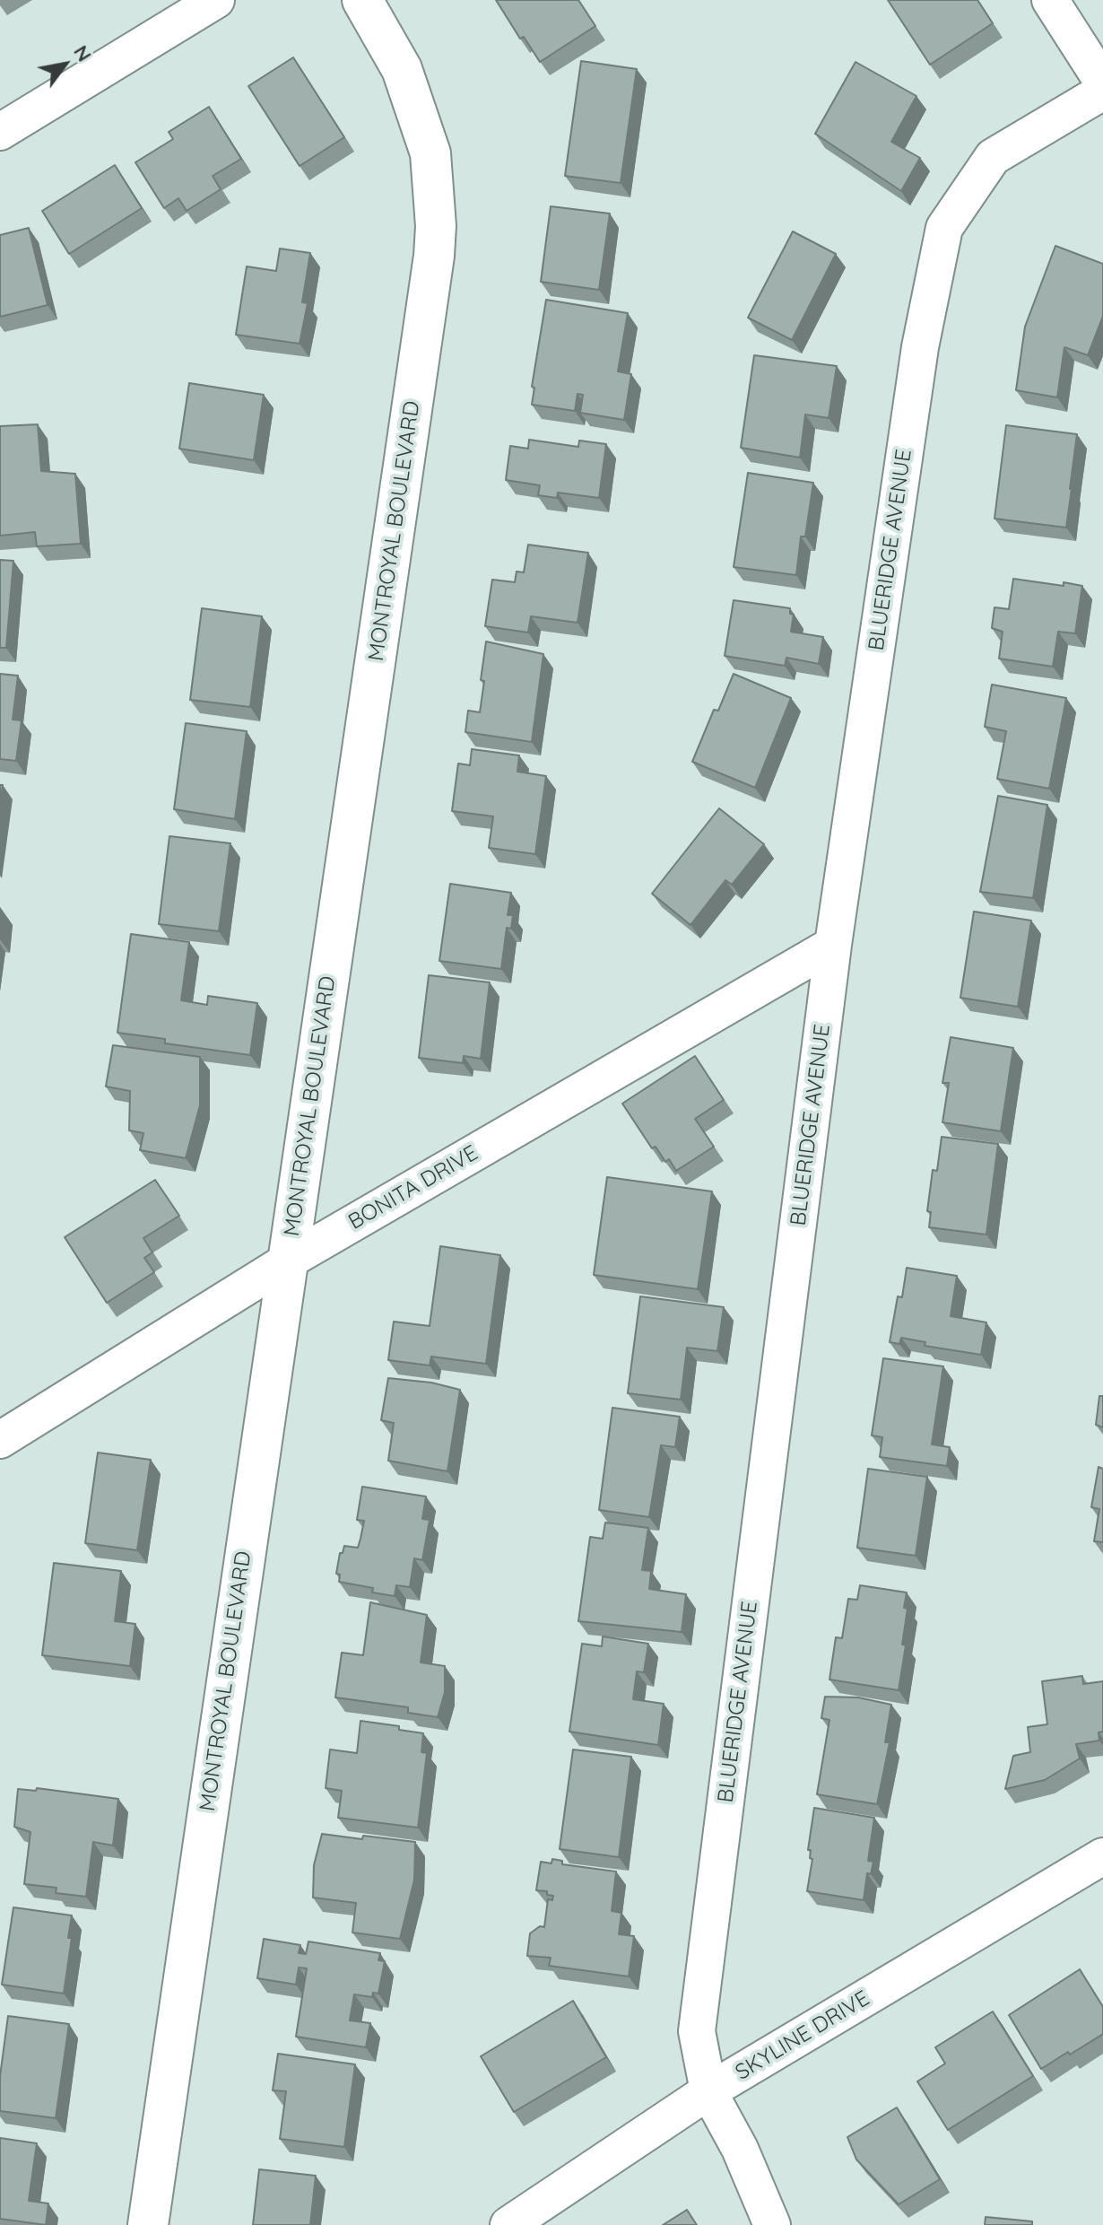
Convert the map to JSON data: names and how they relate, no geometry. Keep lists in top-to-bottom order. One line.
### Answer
{"streets":{"street":["MONTROYAL BOULEVARD","BLUERIDGE AVENUE","BONITA DRIVE","SKYLINE DRIVE"]},"crossings":[["MONTROYAL BOULEVARD","BONITA DRIVE"],["BLUERIDGE AVENUE","BONITA DRIVE"],["BLUERIDGE AVENUE","SKYLINE DRIVE"]],"north":"top right"}
